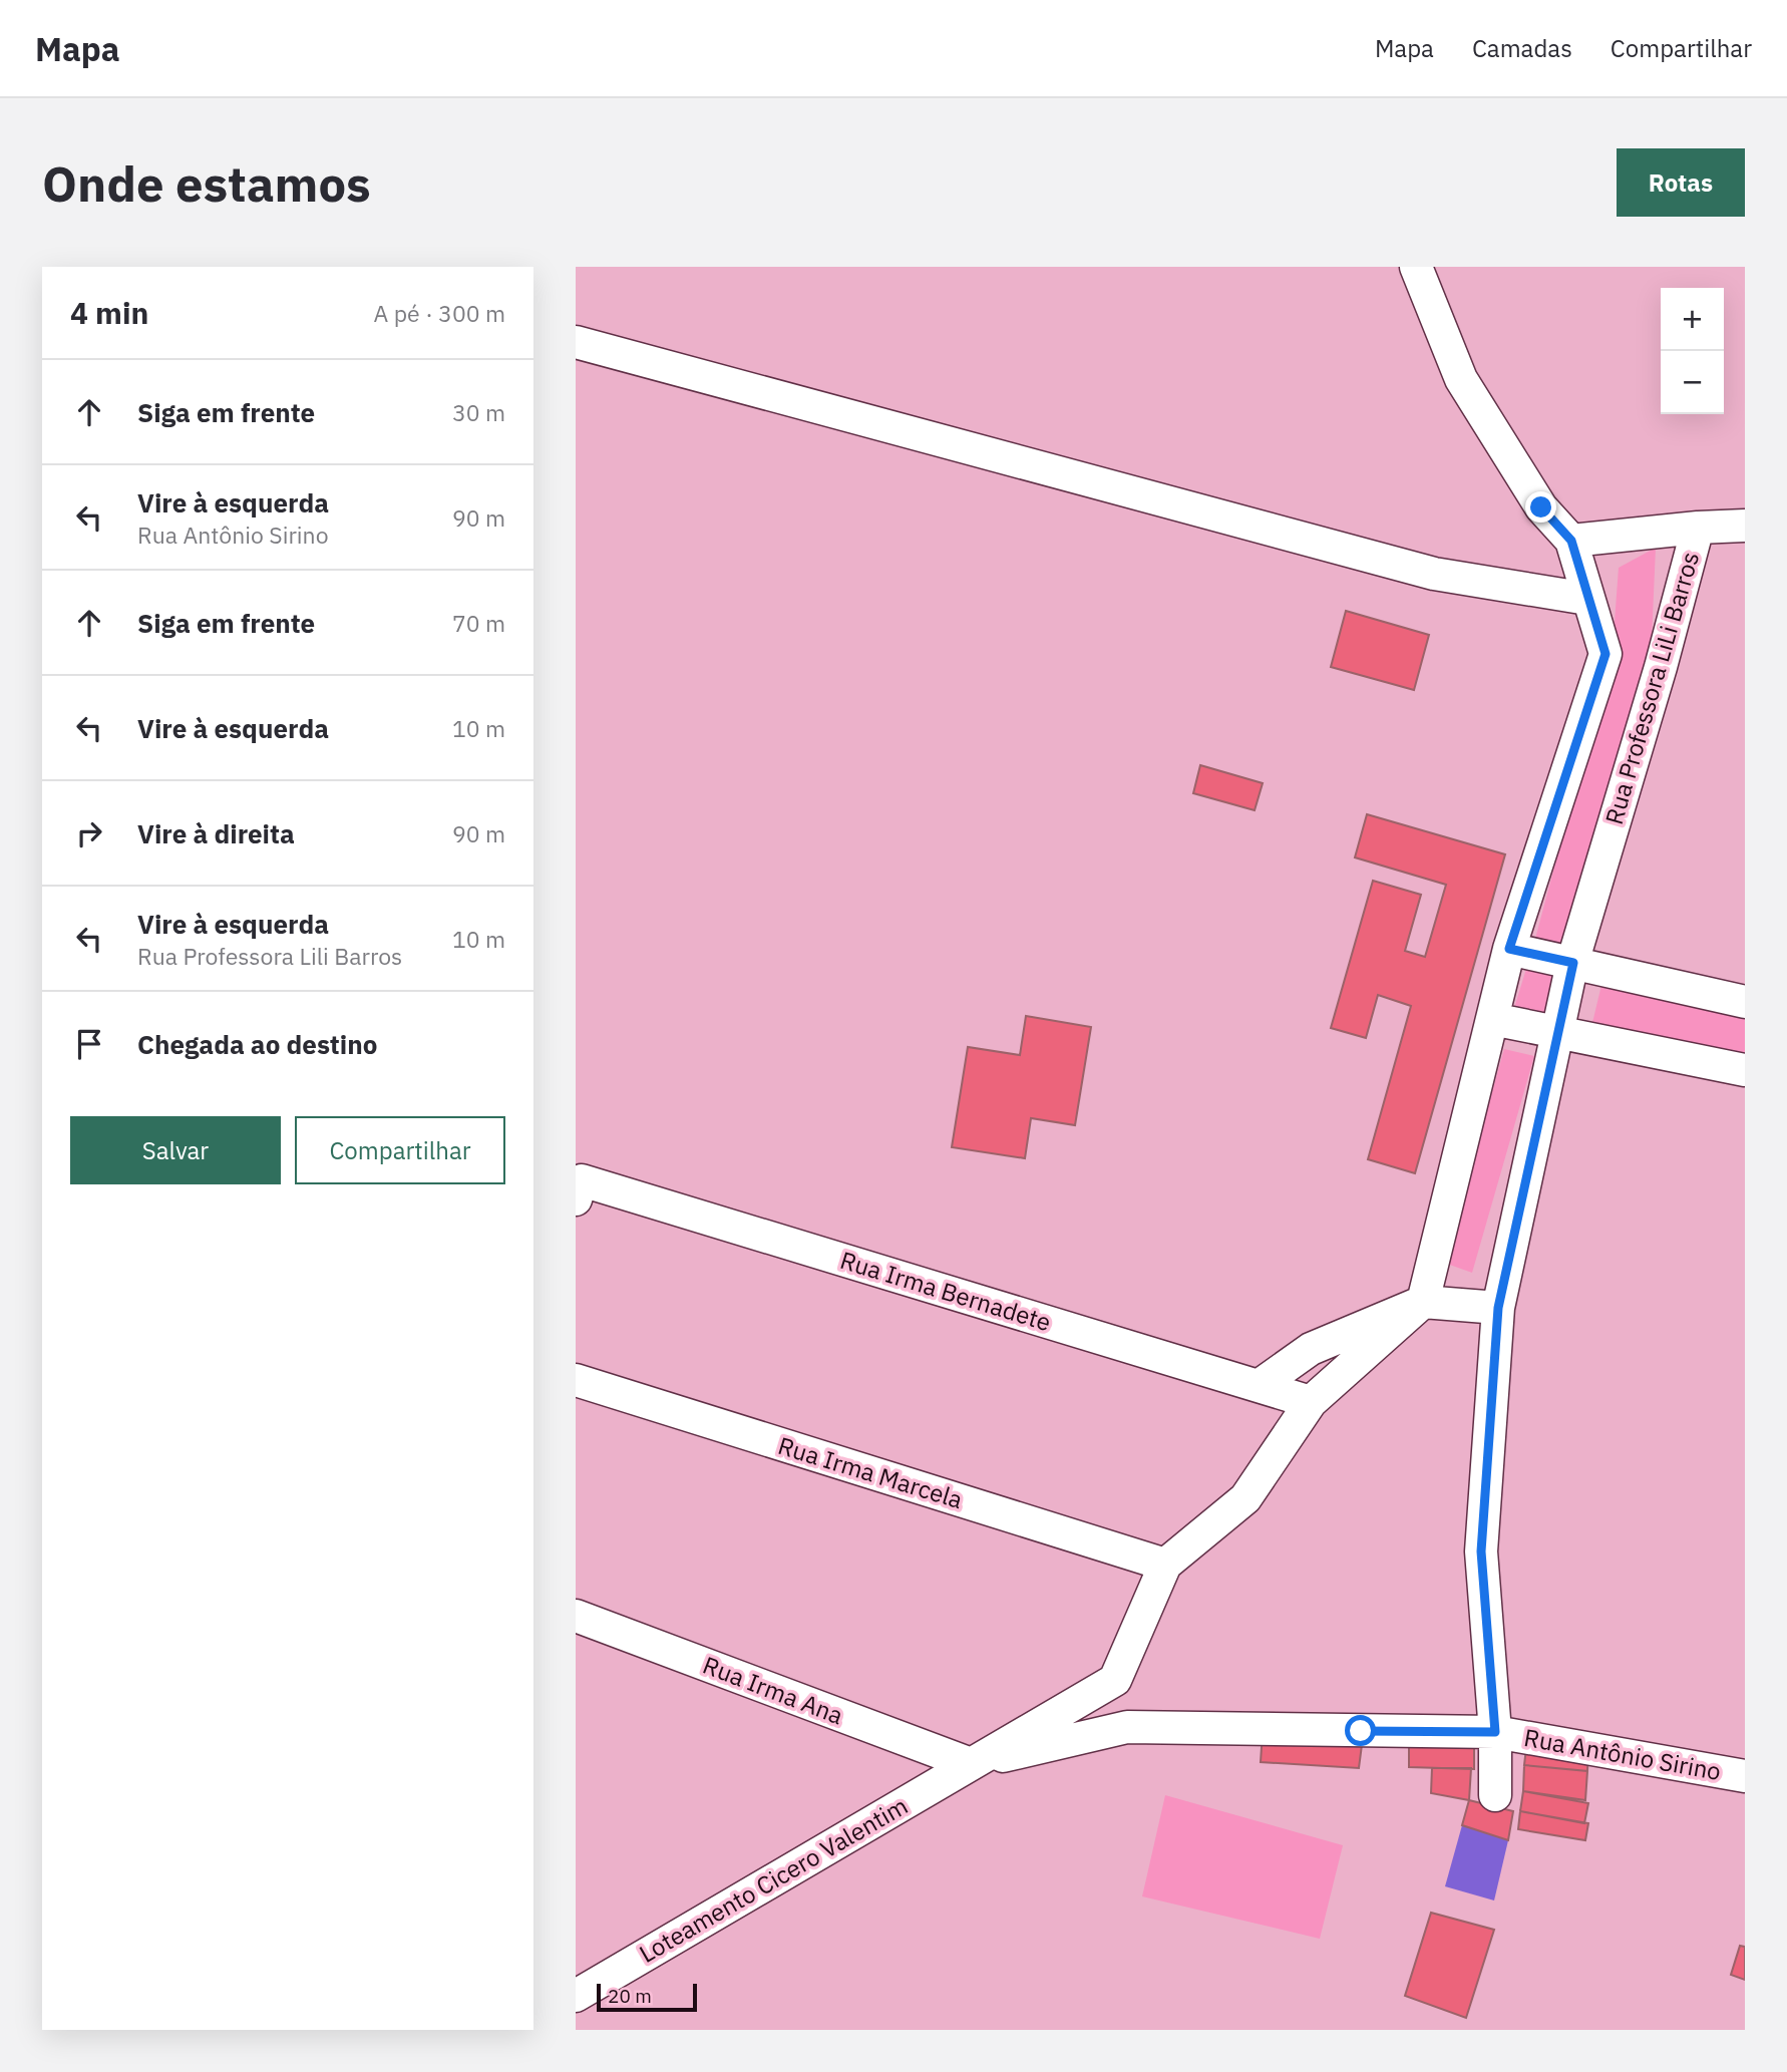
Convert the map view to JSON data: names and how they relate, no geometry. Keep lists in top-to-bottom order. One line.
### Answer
{"streets":{"street":["Rua Professora LiLi Barros","Rua Irma Bernadete","Rua Irma Marcela","Rua Irma Ana","Rua Antônio Sirino","Loteamento Cicero Valentim"]},"crossings":[["Rua Professora LiLi Barros","Rua Antônio Sirino"],["Rua Irma Ana","Loteamento Cicero Valentim"]],"scale_bar":"20 m","page":{"header":"Mapa","nav":["Mapa","Camadas","Compartilhar"],"buttons":["Rotas",["Salvar","Compartilhar"]],"title":"Onde estamos","heading":["4 min","A pé · 300 m"],"map_buttons":["+","−"],"list":[["Siga em frente","30 m"],["Vire à esquerda","Rua Antônio Sirino","90 m"],["Siga em frente","70 m"],["Vire à esquerda","10 m"],["Vire à direita","90 m"],["Vire à esquerda","Rua Professora Lili Barros","10 m"],"Chegada ao destino"],"scale":"20 m"}}
